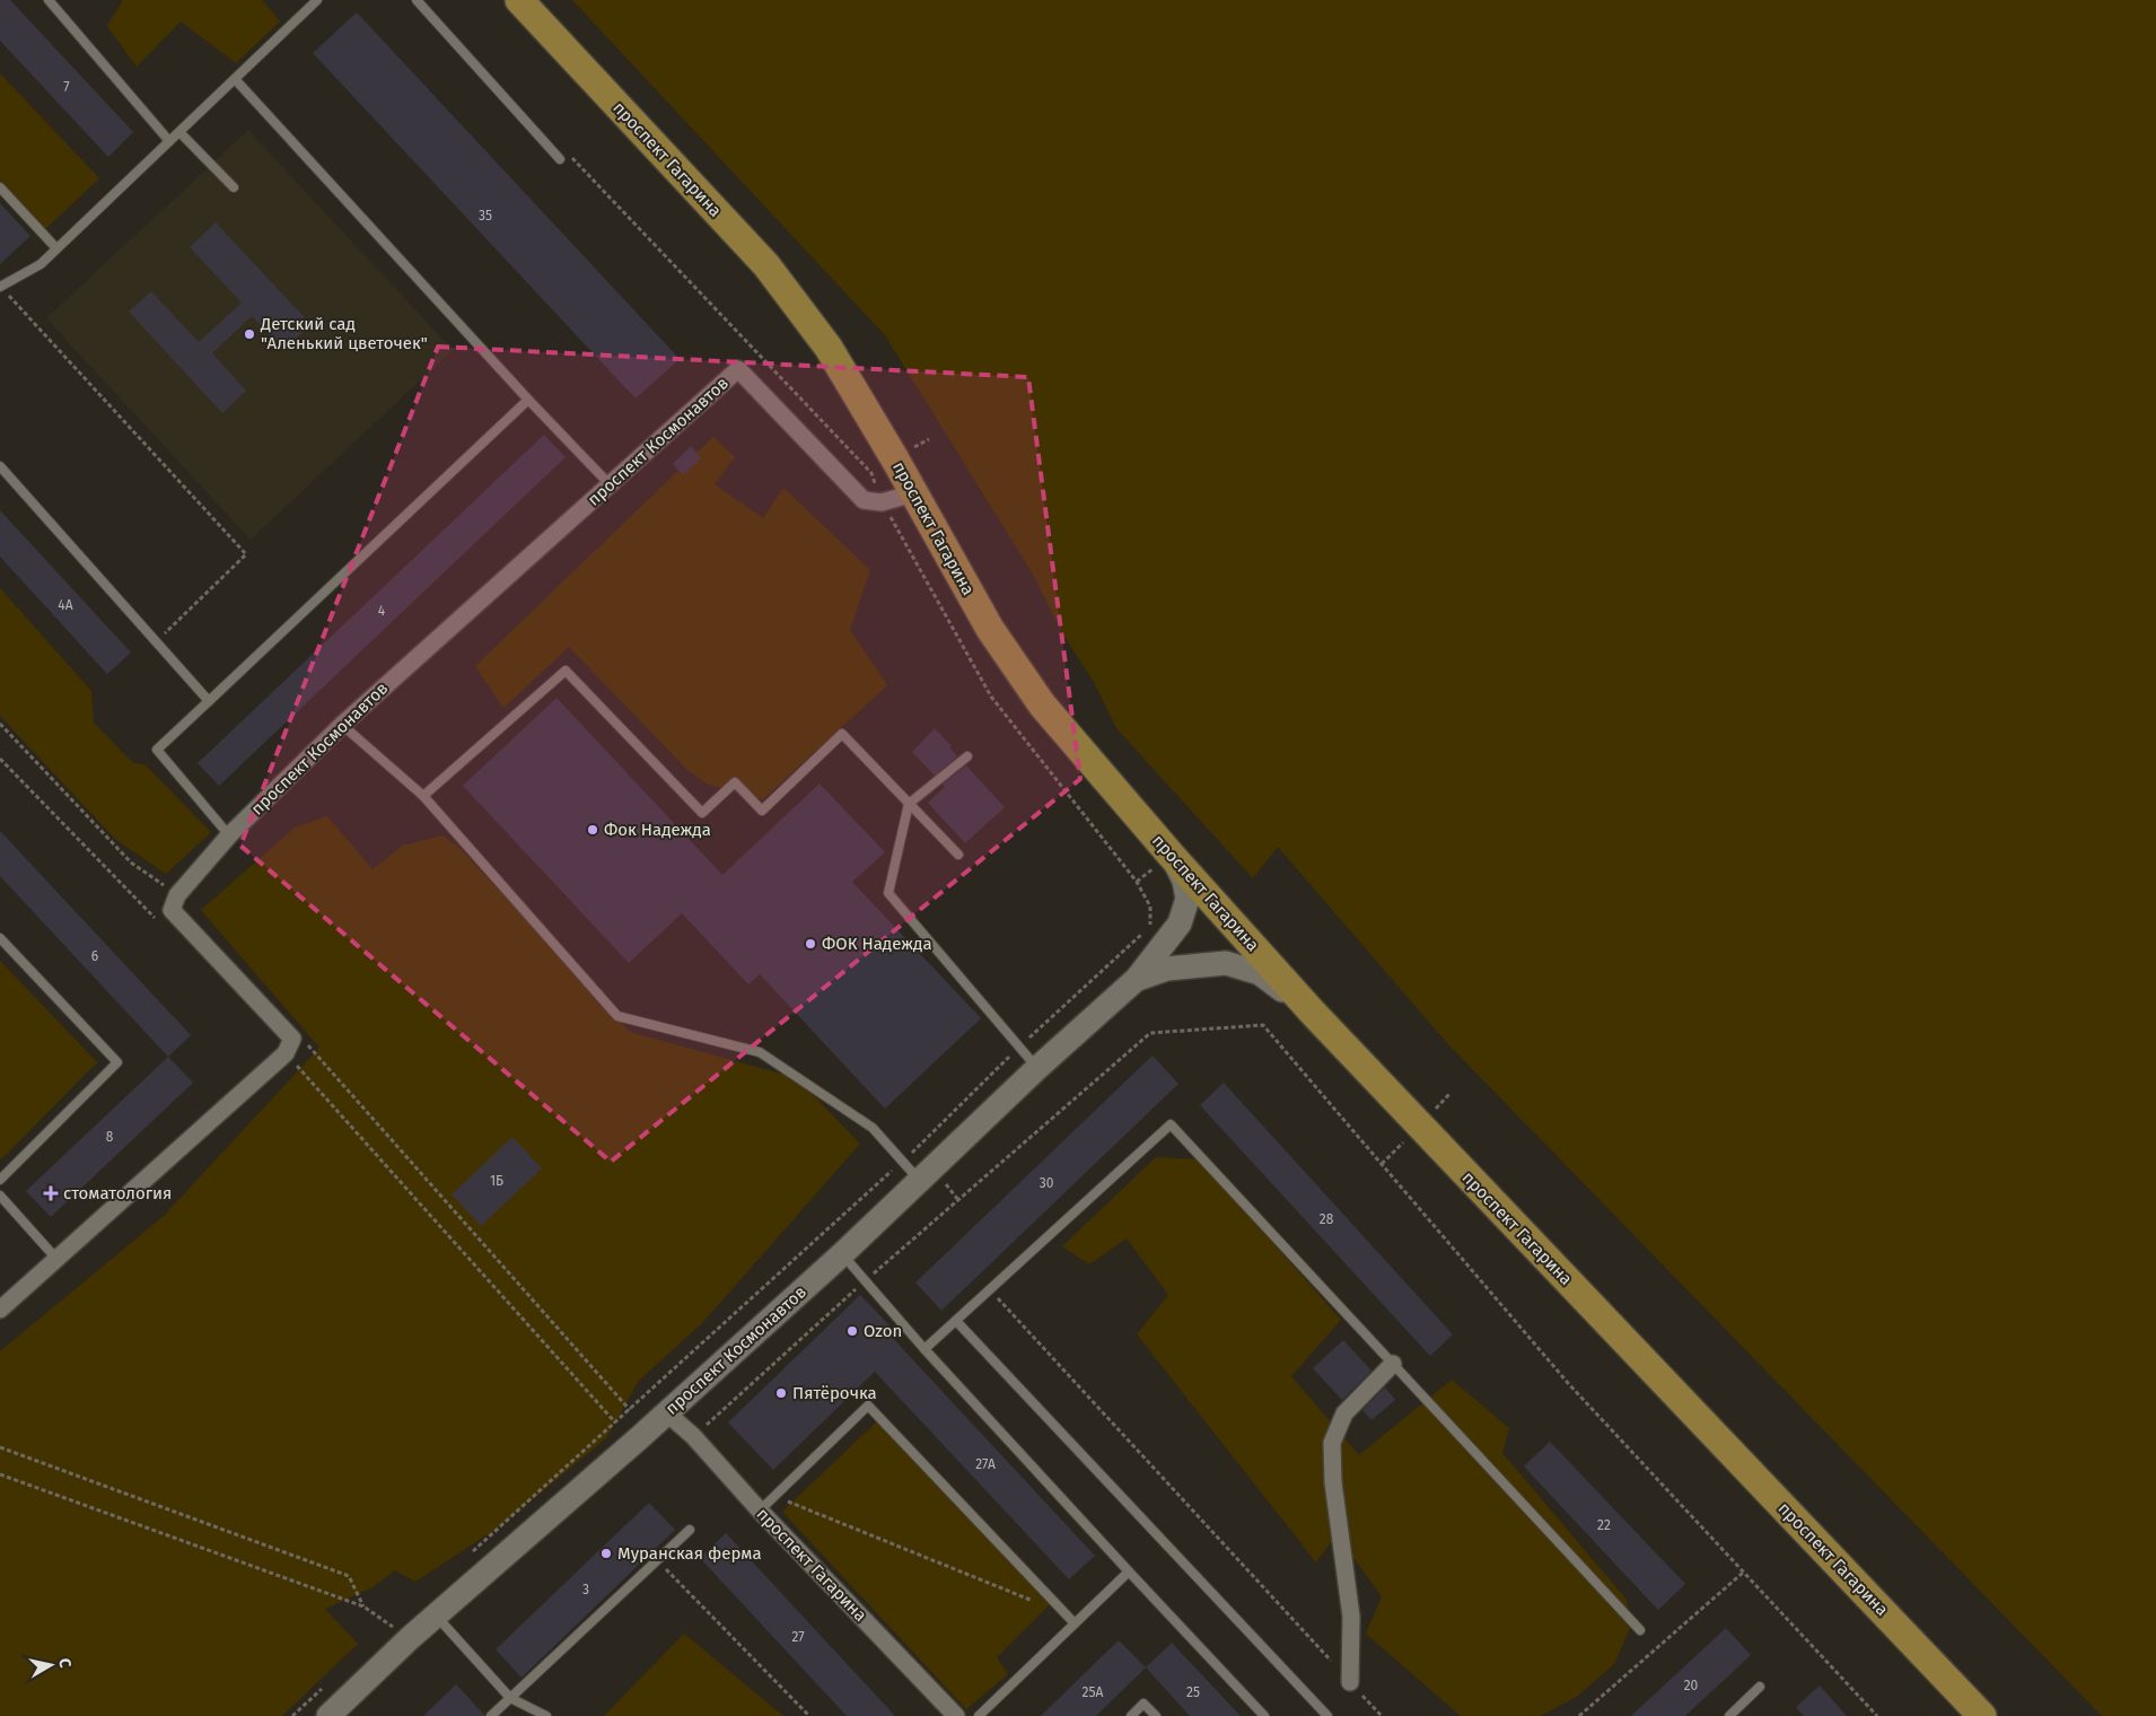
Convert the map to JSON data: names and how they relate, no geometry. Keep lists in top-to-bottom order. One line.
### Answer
{"streets":{"main road":["проспект Гагарина","проспект Космонавтов"]},"crossings":[["проспект Гагарина","проспект Космонавтов"]],"places":{"other":["Детский сад \"Аленький цветочек\"","Фок Надежда","ФОК Надежда","Ozon","Пятёрочка","Муранская ферма"],"health":["стоматология"]},"house_numbers":["7","35","4А","4","6","8","1Б","30","28","27А","22","3","27","20","25А","25"],"north":"right"}
